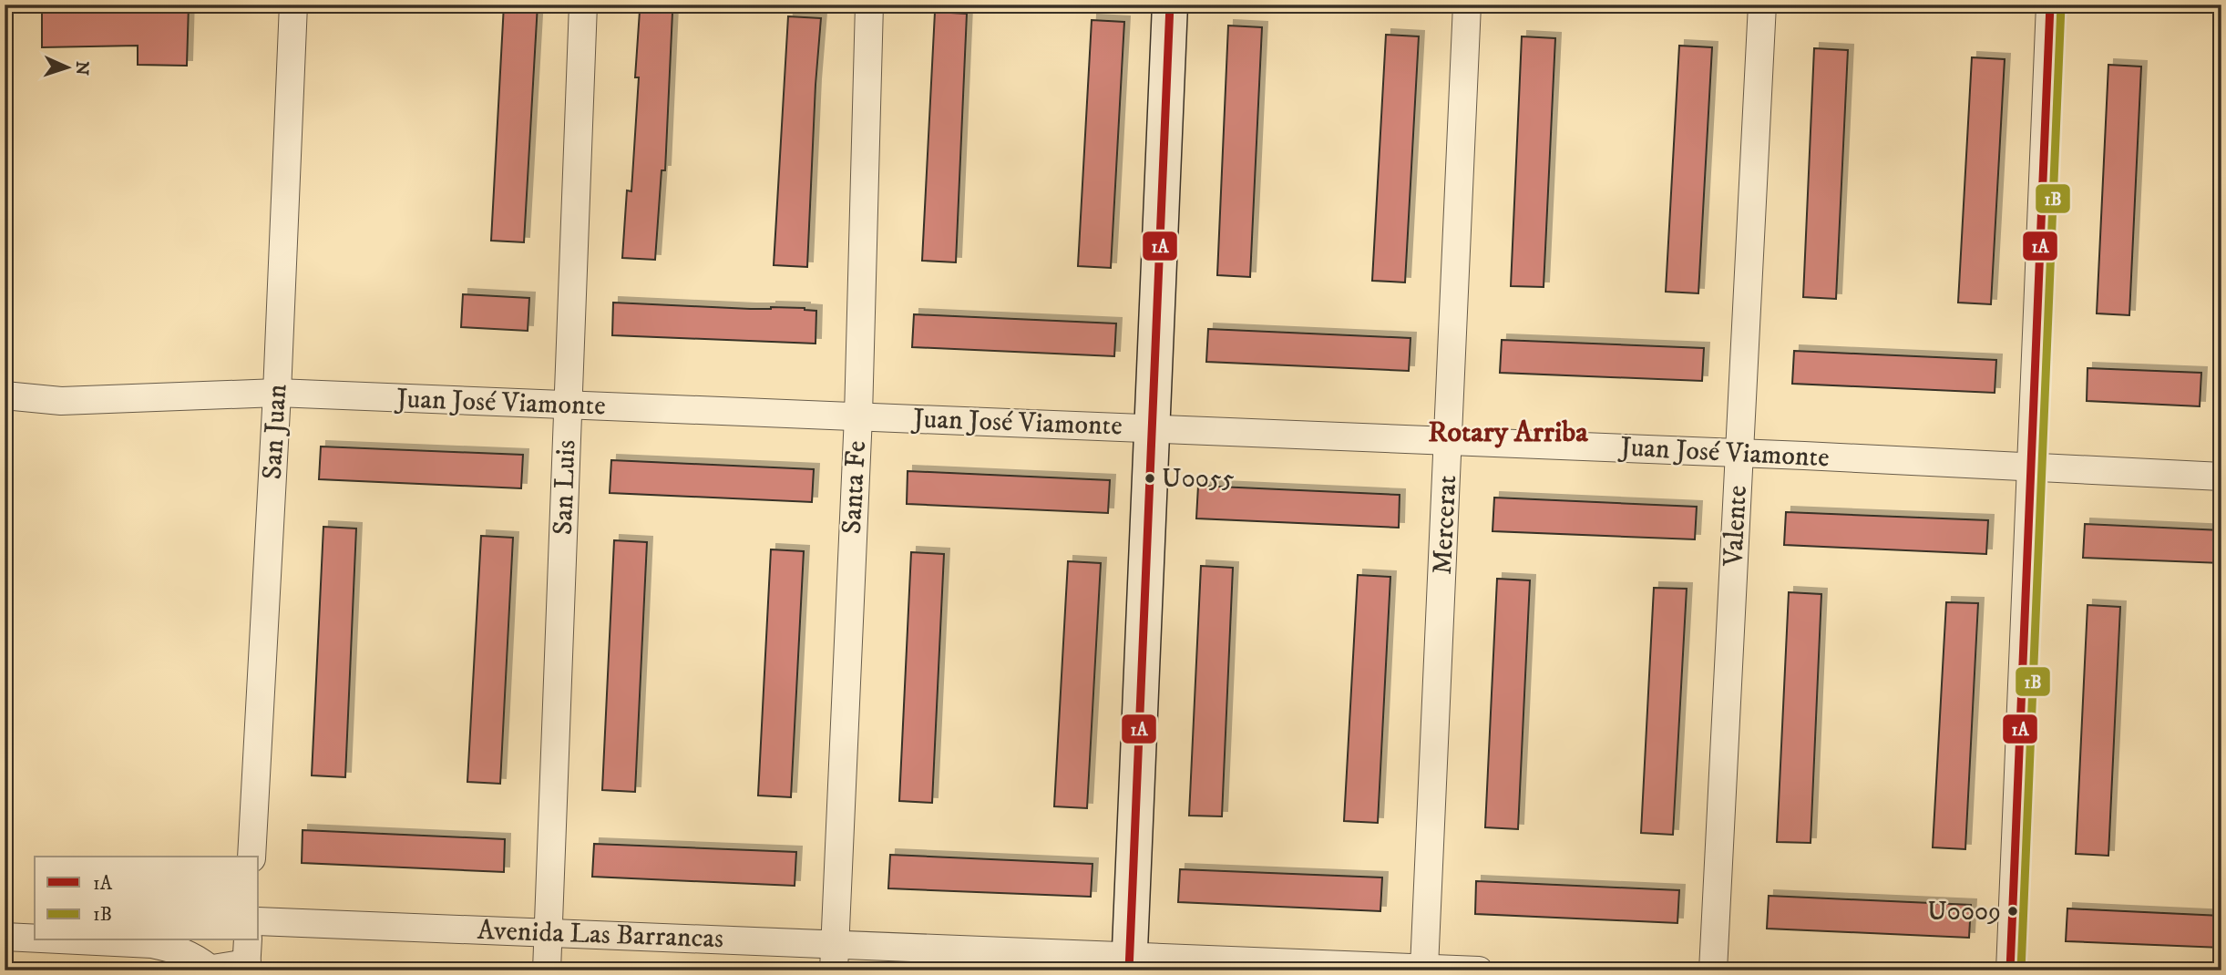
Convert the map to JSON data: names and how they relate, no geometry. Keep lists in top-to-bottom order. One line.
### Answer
{"streets":{"street":["Juan José Viamonte","San Juan","San Luis","Santa Fe","Mercerat","Valente","Avenida Las Barrancas"]},"crossings":[["Juan José Viamonte","San Juan"],["Juan José Viamonte","San Luis"],["Juan José Viamonte","Santa Fe"],["Juan José Viamonte","Mercerat"],["Juan José Viamonte","Valente"],["San Luis","Avenida Las Barrancas"],["Santa Fe","Avenida Las Barrancas"],["Mercerat","Avenida Las Barrancas"]],"districts":["Rotary Arriba"],"places":["U0055","U0009"],"lines":["transit line 1A","transit line 1B"],"legend":["1A","1B"],"north":"right"}
